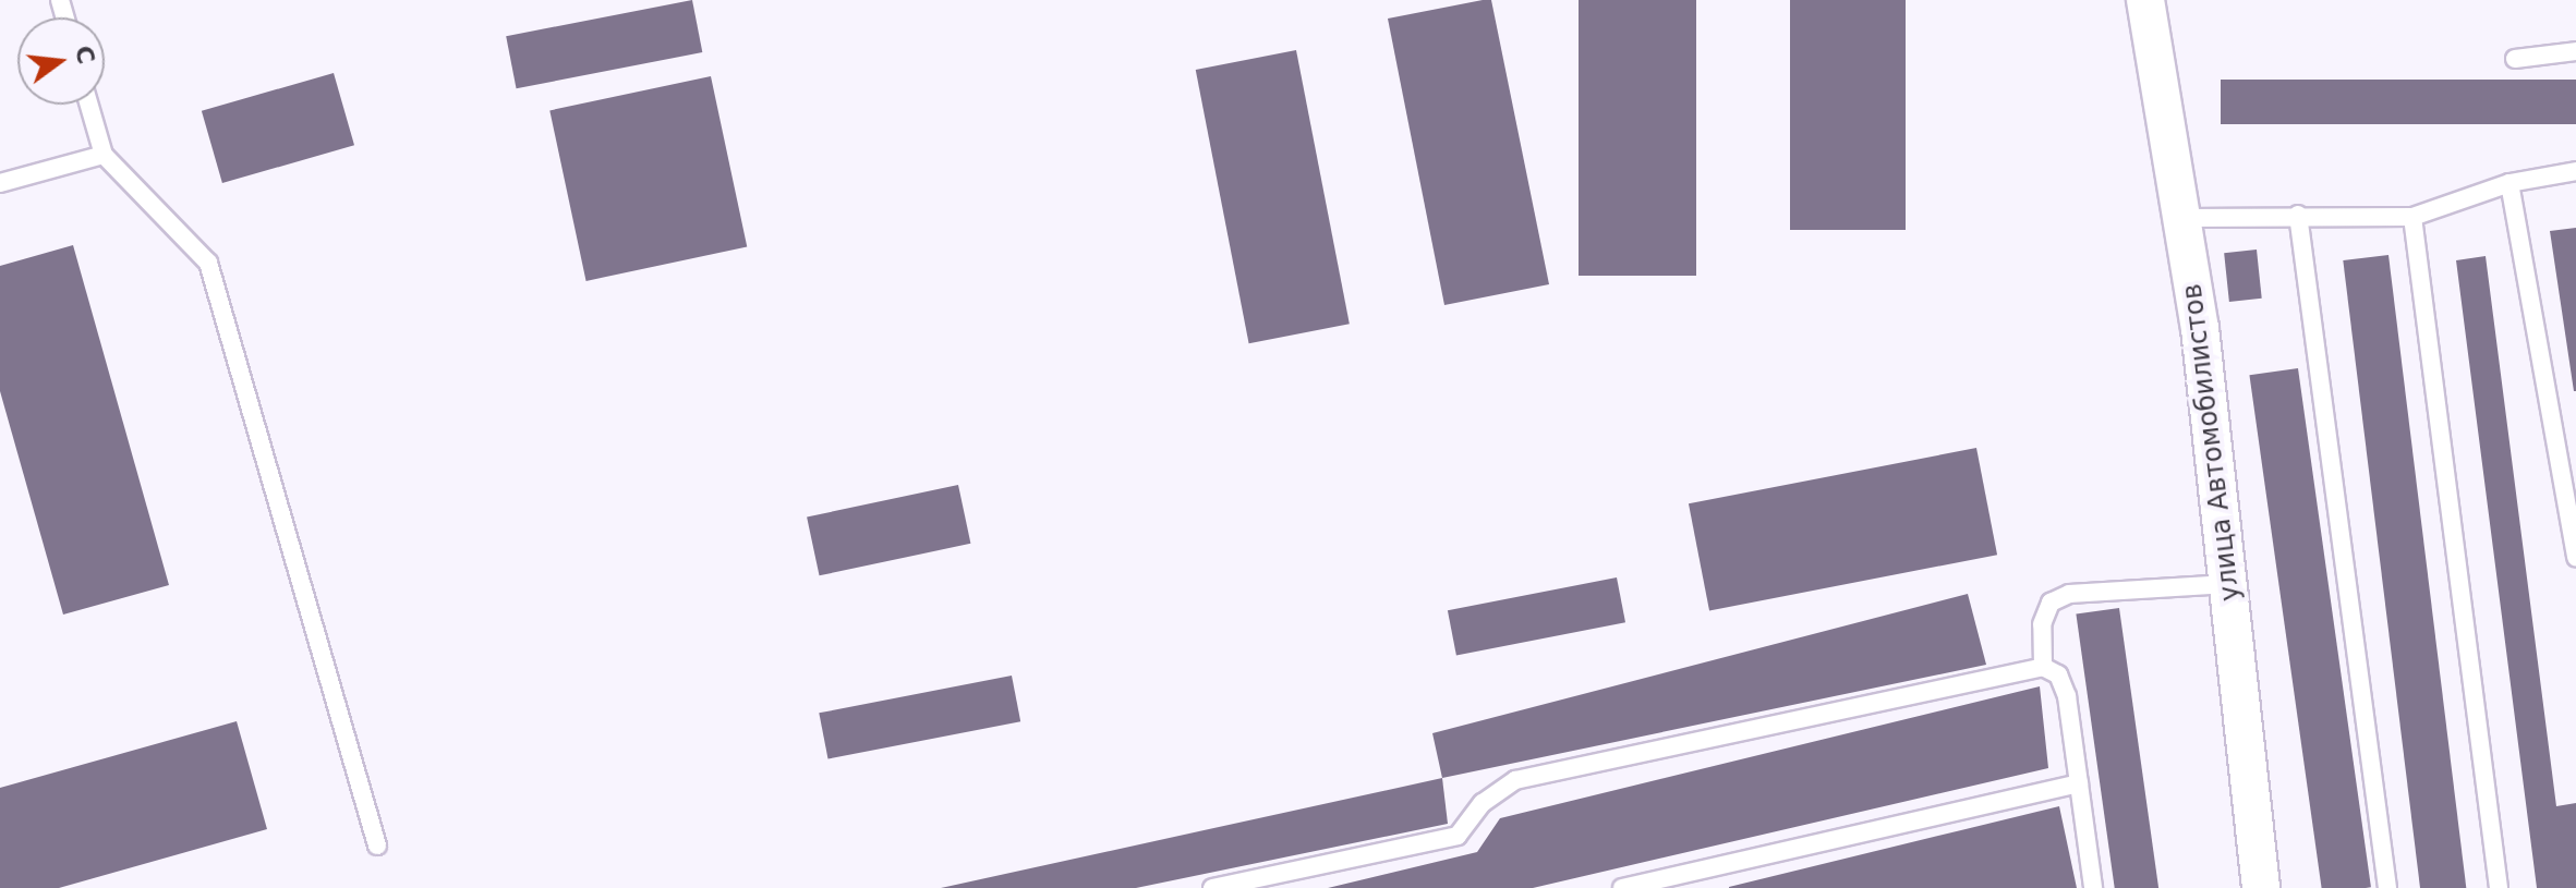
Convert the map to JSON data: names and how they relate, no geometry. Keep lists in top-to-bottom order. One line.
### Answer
{"streets":{"street":["улица Автомобилистов"]},"north":"right"}
